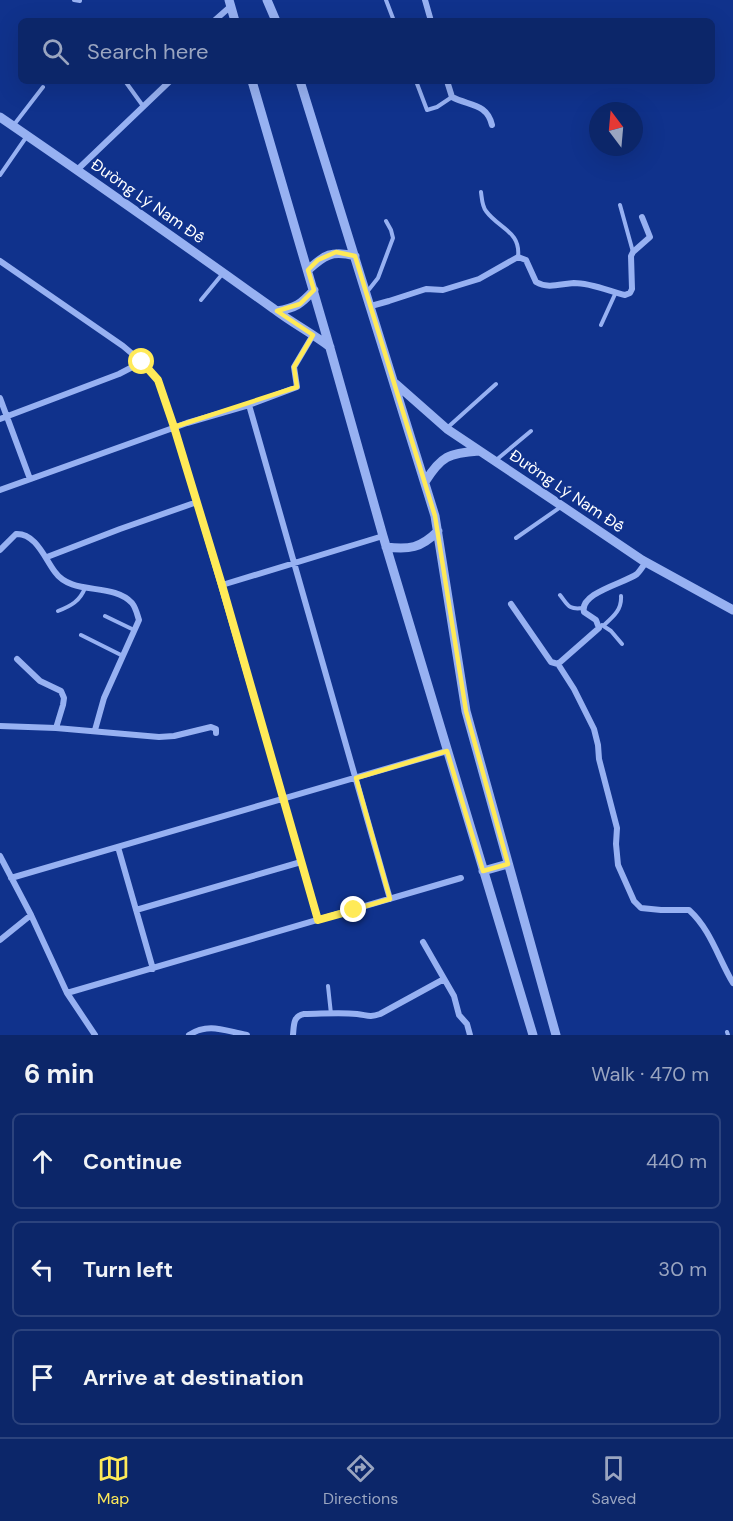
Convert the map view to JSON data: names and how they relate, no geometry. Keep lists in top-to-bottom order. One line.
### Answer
{"streets":{"street":["Đường Lý Nam Đế"]},"north":"top","page":{"search":"Search here","heading":["6 min","Walk · 470 m"],"list":[["Continue","440 m"],["Turn left","30 m"],"Arrive at destination"],"nav":["Map","Directions","Saved"]}}
